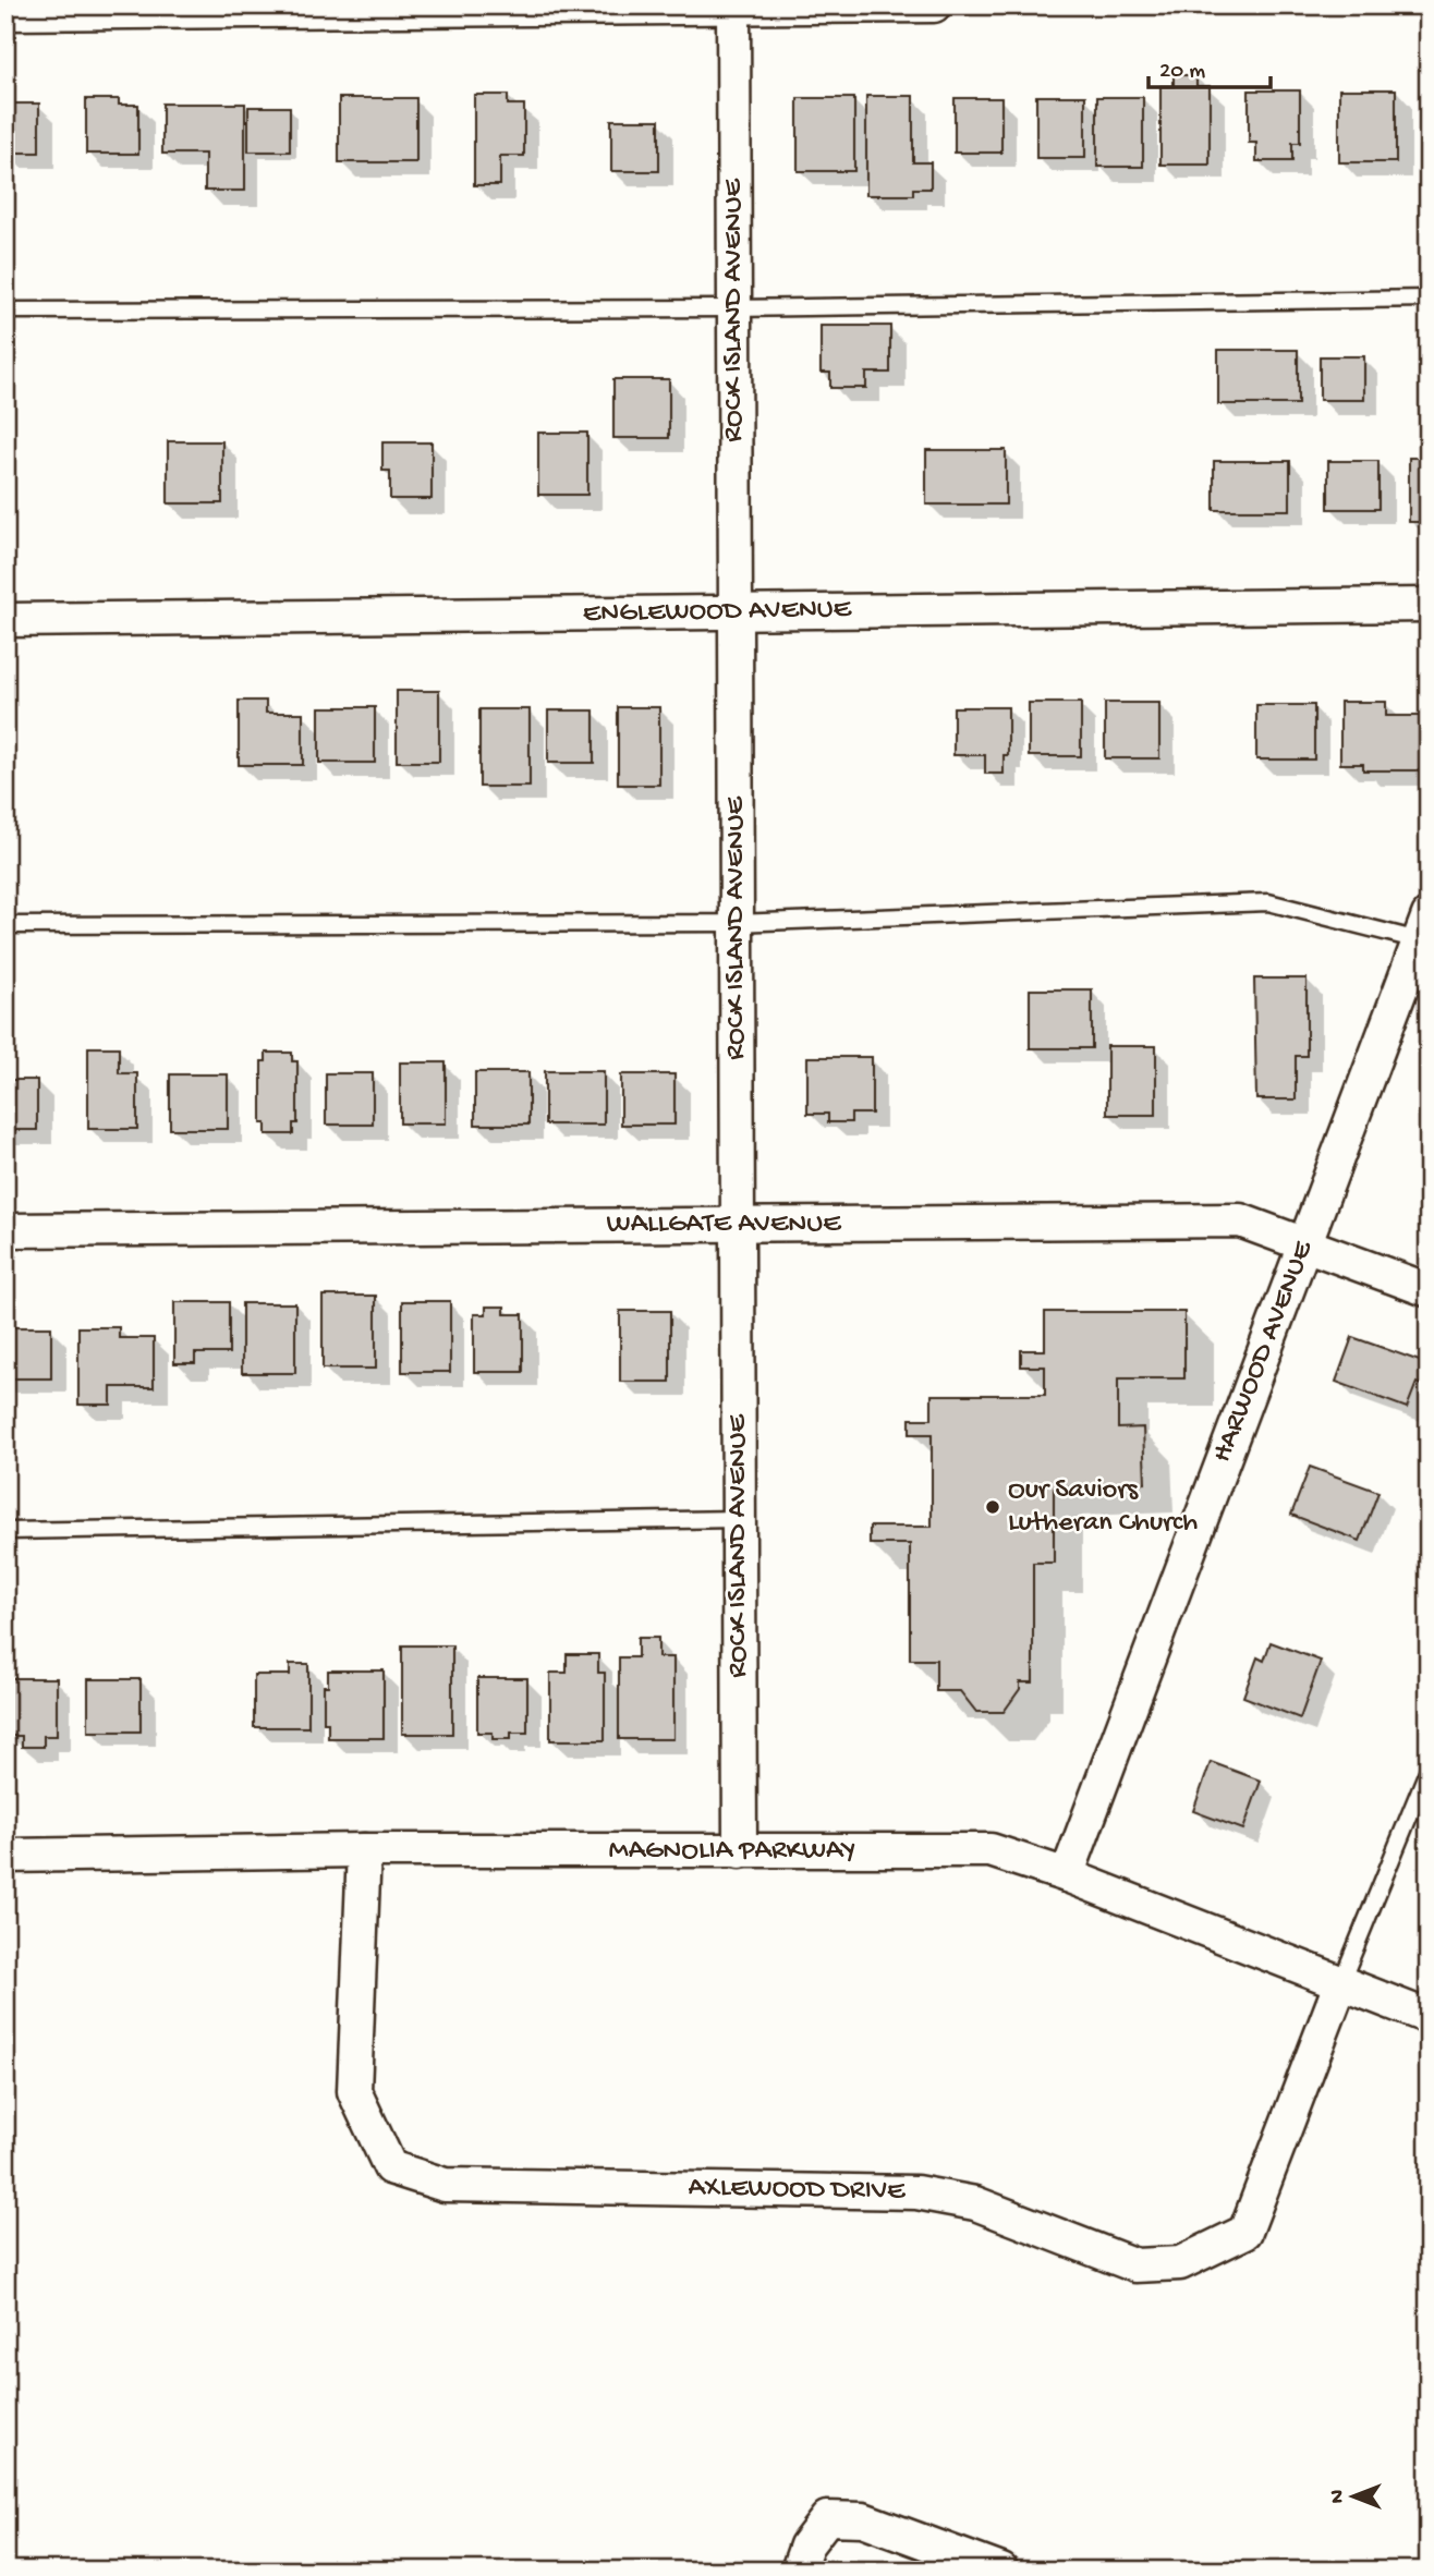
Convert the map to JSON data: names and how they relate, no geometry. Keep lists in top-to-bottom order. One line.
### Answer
{"streets":{"street":["ROCK ISLAND AVENUE","ENGLEWOOD AVENUE","WALLGATE AVENUE","HARWOOD AVENUE","MAGNOLIA PARKWAY","AXLEWOOD DRIVE"]},"crossings":[["ROCK ISLAND AVENUE","ENGLEWOOD AVENUE"],["ROCK ISLAND AVENUE","WALLGATE AVENUE"],["ROCK ISLAND AVENUE","MAGNOLIA PARKWAY"],["WALLGATE AVENUE","HARWOOD AVENUE"],["HARWOOD AVENUE","MAGNOLIA PARKWAY"],["MAGNOLIA PARKWAY","AXLEWOOD DRIVE"]],"places":["Our Saviors Lutheran Church"],"scale_bar":"20 m","north":"left"}
